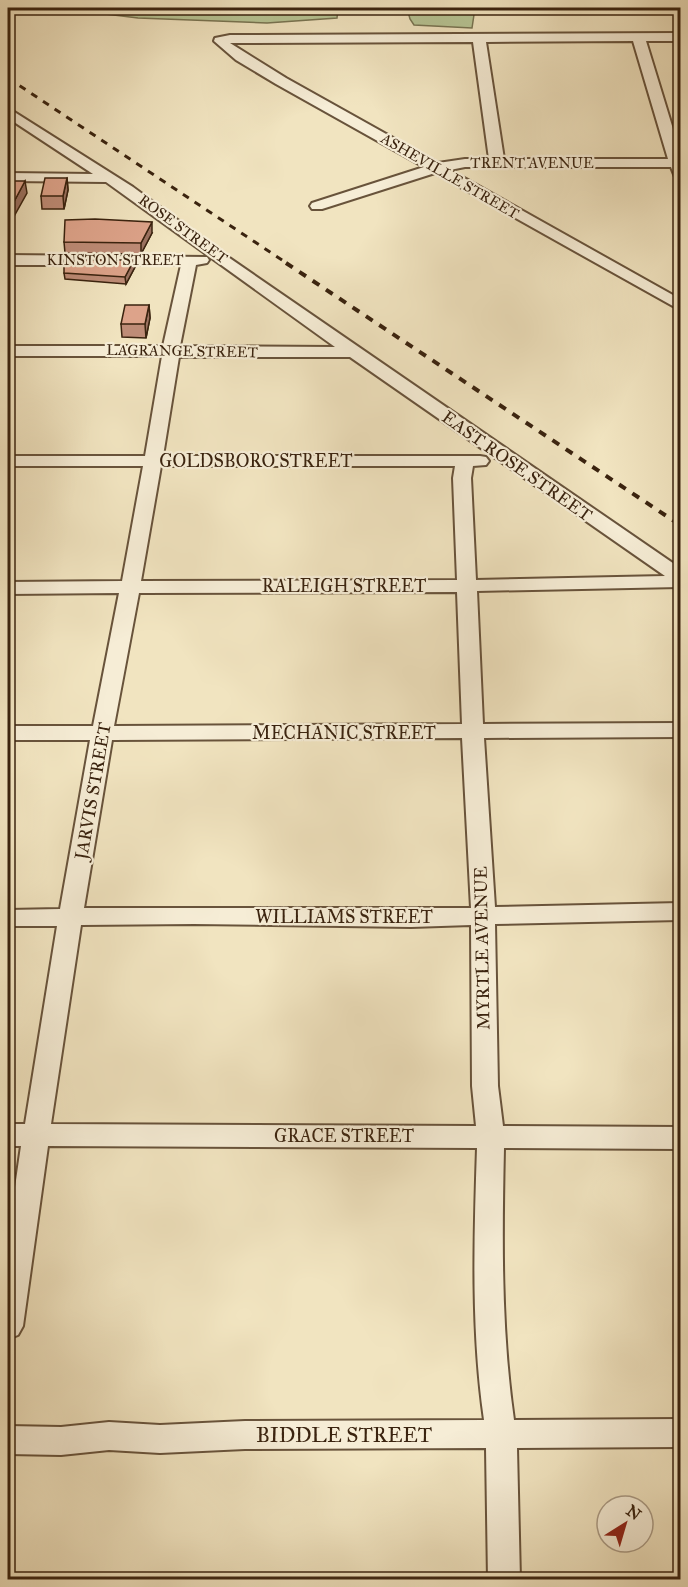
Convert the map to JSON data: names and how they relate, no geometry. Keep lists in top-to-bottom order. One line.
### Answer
{"streets":{"street":["TRENT AVENUE","ASHEVILLE STREET","ROSE STREET","KINSTON STREET","LAGRANGE STREET","GOLDSBORO STREET","EAST ROSE STREET","RALEIGH STREET","MECHANIC STREET","JARVIS STREET","WILLIAMS STREET","MYRTLE AVENUE","GRACE STREET","BIDDLE STREET"]},"crossings":[["TRENT AVENUE","ASHEVILLE STREET"],["ROSE STREET","KINSTON STREET"],["ROSE STREET","LAGRANGE STREET"],["ROSE STREET","EAST ROSE STREET"],["KINSTON STREET","JARVIS STREET"],["LAGRANGE STREET","EAST ROSE STREET"],["LAGRANGE STREET","JARVIS STREET"],["GOLDSBORO STREET","EAST ROSE STREET"],["GOLDSBORO STREET","JARVIS STREET"],["GOLDSBORO STREET","MYRTLE AVENUE"],["EAST ROSE STREET","RALEIGH STREET"],["RALEIGH STREET","JARVIS STREET"],["RALEIGH STREET","MYRTLE AVENUE"],["MECHANIC STREET","JARVIS STREET"],["MECHANIC STREET","MYRTLE AVENUE"],["JARVIS STREET","WILLIAMS STREET"],["JARVIS STREET","GRACE STREET"],["WILLIAMS STREET","MYRTLE AVENUE"],["MYRTLE AVENUE","GRACE STREET"],["MYRTLE AVENUE","BIDDLE STREET"]],"north":"top right"}
